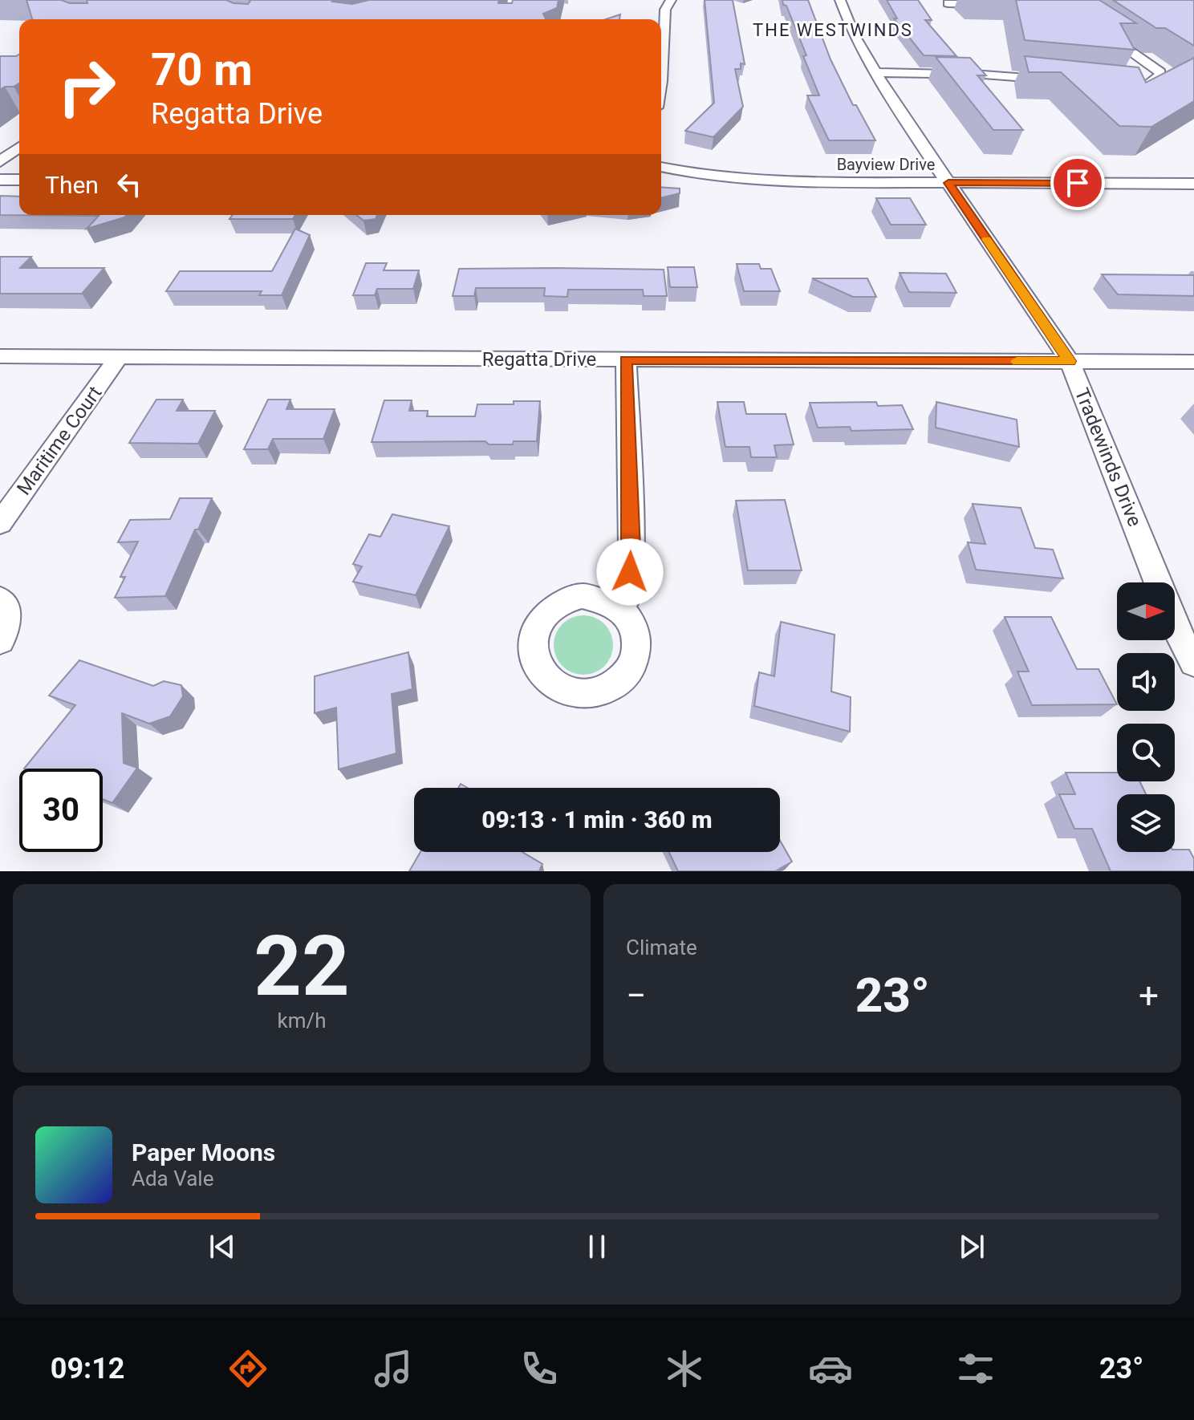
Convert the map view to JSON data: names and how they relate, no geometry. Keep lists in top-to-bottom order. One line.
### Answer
{"streets":{"street":["Bayview Drive","Regatta Drive","Maritime Court","Tradewinds Drive"]},"crossings":[["Bayview Drive","Tradewinds Drive"],["Regatta Drive","Maritime Court"],["Regatta Drive","Tradewinds Drive"]],"districts":["THE WESTWINDS"],"north":"right","page":{"turn":["70 m","Regatta Drive"],"then":"Then","limit":"30","trip":"09:13 · 1 min · 360 m","tile":[["22","km/h"],"Climate"],"heat":["−","23°","+"],"song":["Paper Moons","Ada Vale"],"tabs":["09:12","23°"]}}
